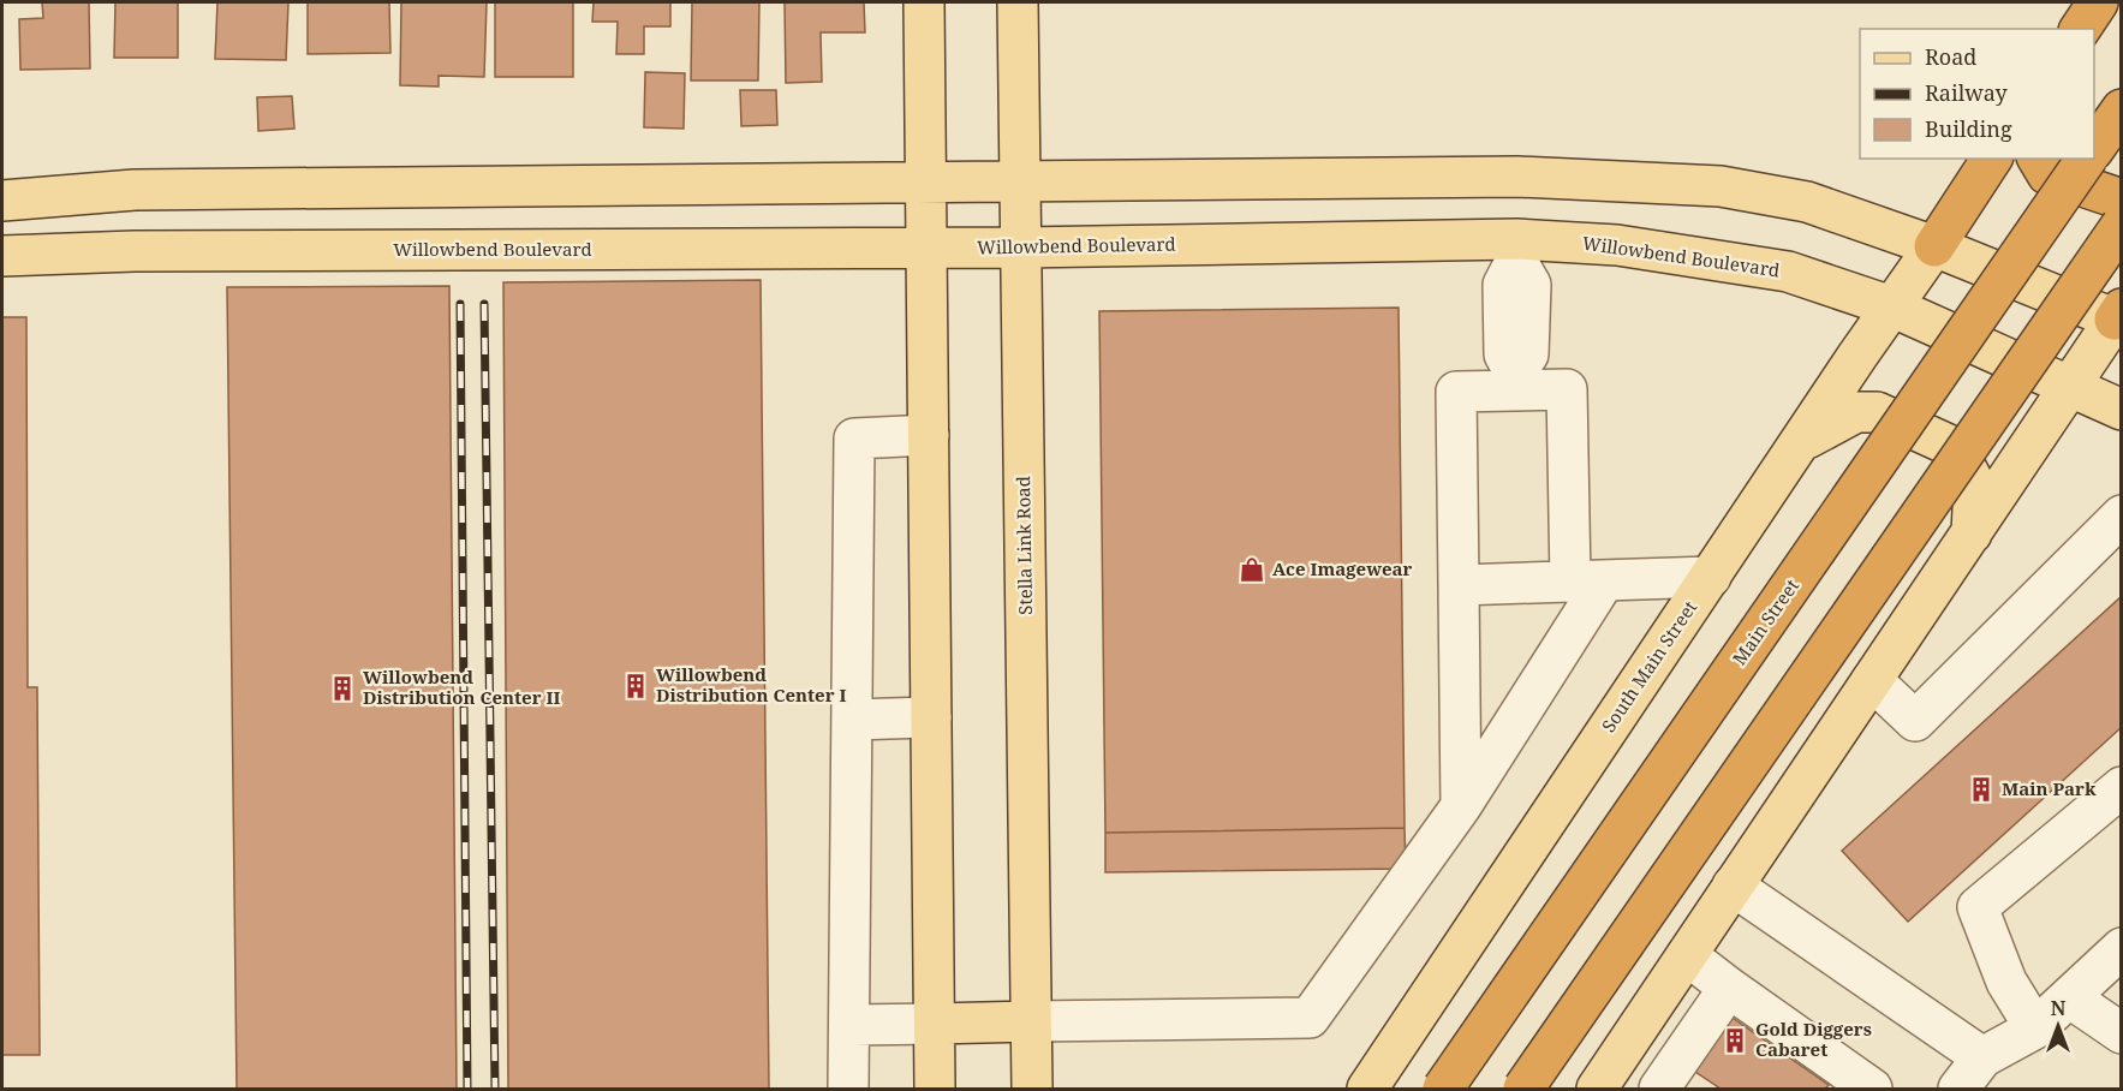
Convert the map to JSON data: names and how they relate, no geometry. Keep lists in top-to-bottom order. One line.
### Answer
{"streets":{"highway":["Main Street"],"main road":["Willowbend Boulevard","Stella Link Road","South Main Street"]},"crossings":[["Willowbend Boulevard","Stella Link Road"],["Willowbend Boulevard","South Main Street"]],"places":{"shop":["Ace Imagewear"],"building":["Willowbend Distribution Center I","Willowbend Distribution Center II","Main Park","Gold Diggers Cabaret"]},"legend":["Road","Railway","Building"],"north":"top"}
